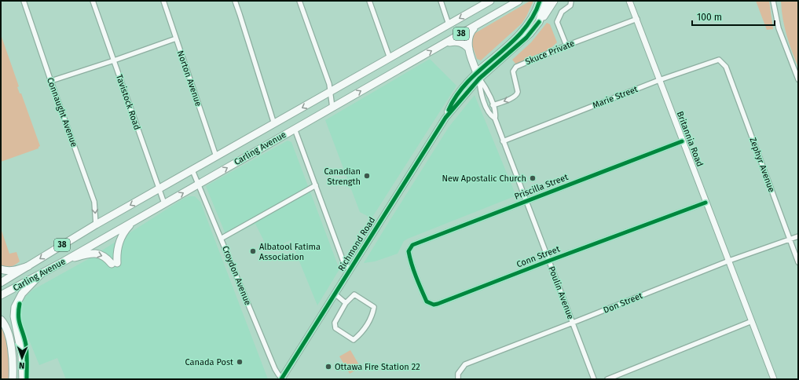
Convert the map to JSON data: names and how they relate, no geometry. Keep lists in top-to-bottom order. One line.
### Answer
{"streets":{"main road":["38","Carling Avenue","Richmond Road","Poulin Avenue"],"street":["Skuce Private","Norton Avenue","Marie Street","Tavistock Road","Connaught Avenue","Britannia Road","Zephyr Avenue","Priscilla Street","Conn Street","Croydon Avenue","Don Street"]},"crossings":[["Skuce Private","Britannia Road"],["Skuce Private","Poulin Avenue"],["Norton Avenue","Carling Avenue"],["Marie Street","Britannia Road"],["Marie Street","Zephyr Avenue"],["Marie Street","Poulin Avenue"],["Tavistock Road","Carling Avenue"],["Connaught Avenue","Carling Avenue"],["Britannia Road","Priscilla Street"],["Britannia Road","Conn Street"],["Britannia Road","Don Street"],["Carling Avenue","Croydon Avenue"],["Zephyr Avenue","Don Street"],["Priscilla Street","Conn Street"],["Priscilla Street","Poulin Avenue"],["Richmond Road","Croydon Avenue"],["Richmond Road","Poulin Avenue"],["Conn Street","Poulin Avenue"],["Poulin Avenue","Don Street"]],"one_way":["Skuce Private","Connaught Avenue"],"places":["Canadian Strength","New Apostalic Church","Albatool Fatima Association","Canada Post","Ottawa Fire Station 22"],"scale_bar":"100 m","north":"bottom"}
